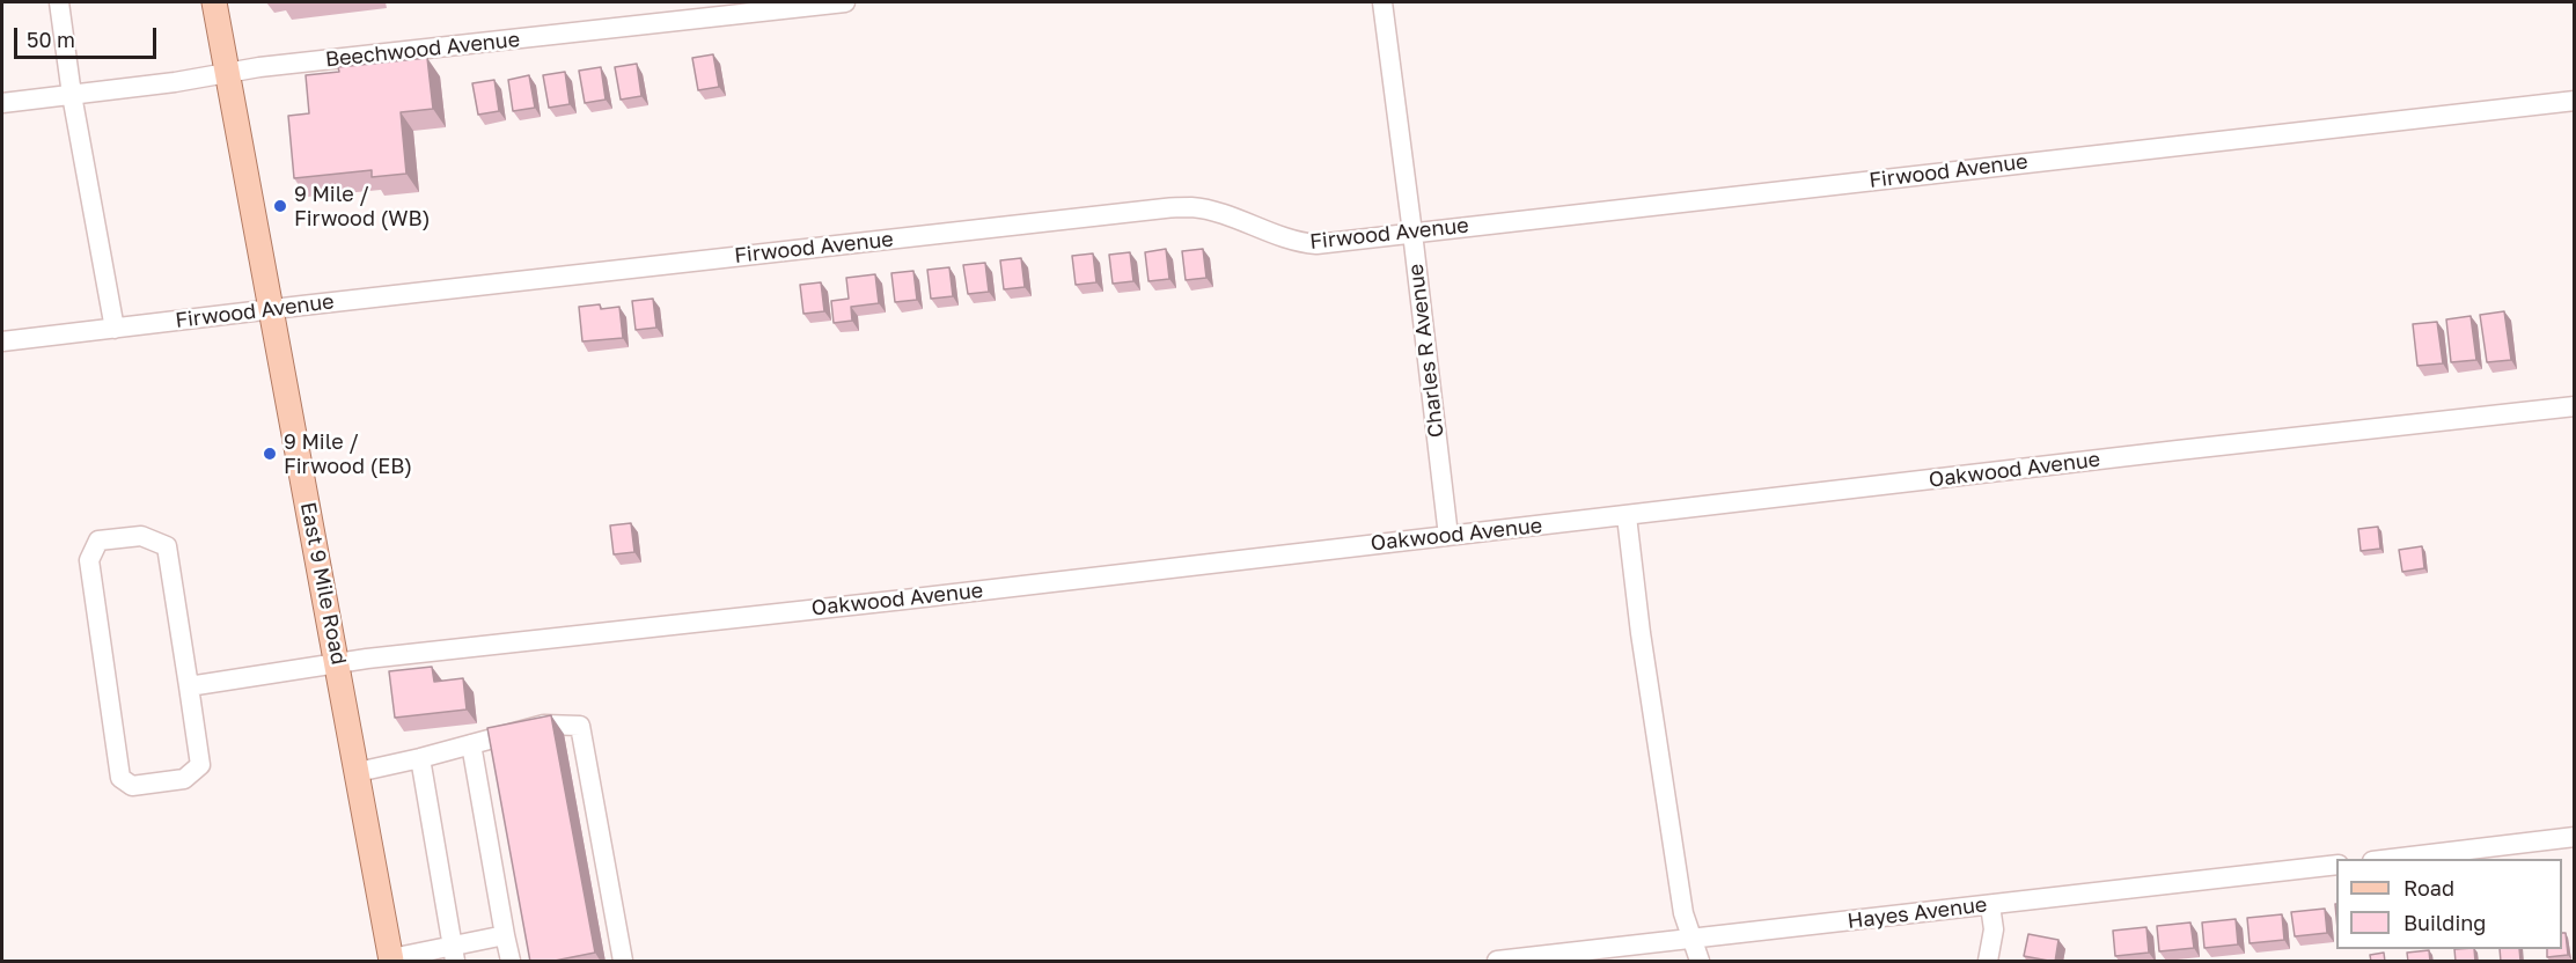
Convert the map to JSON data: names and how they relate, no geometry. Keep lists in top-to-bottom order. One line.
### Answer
{"streets":{"main road":["East 9 Mile Road"],"street":["Beechwood Avenue","Firwood Avenue","Charles R Avenue","Oakwood Avenue","Hayes Avenue"]},"crossings":[["Beechwood Avenue","East 9 Mile Road"],["Firwood Avenue","Charles R Avenue"],["Firwood Avenue","East 9 Mile Road"],["Charles R Avenue","Oakwood Avenue"],["Oakwood Avenue","East 9 Mile Road"]],"places":["9 Mile / Firwood (WB)","9 Mile / Firwood (EB)"],"legend":["Road","Building"],"scale_bar":"50 m"}
